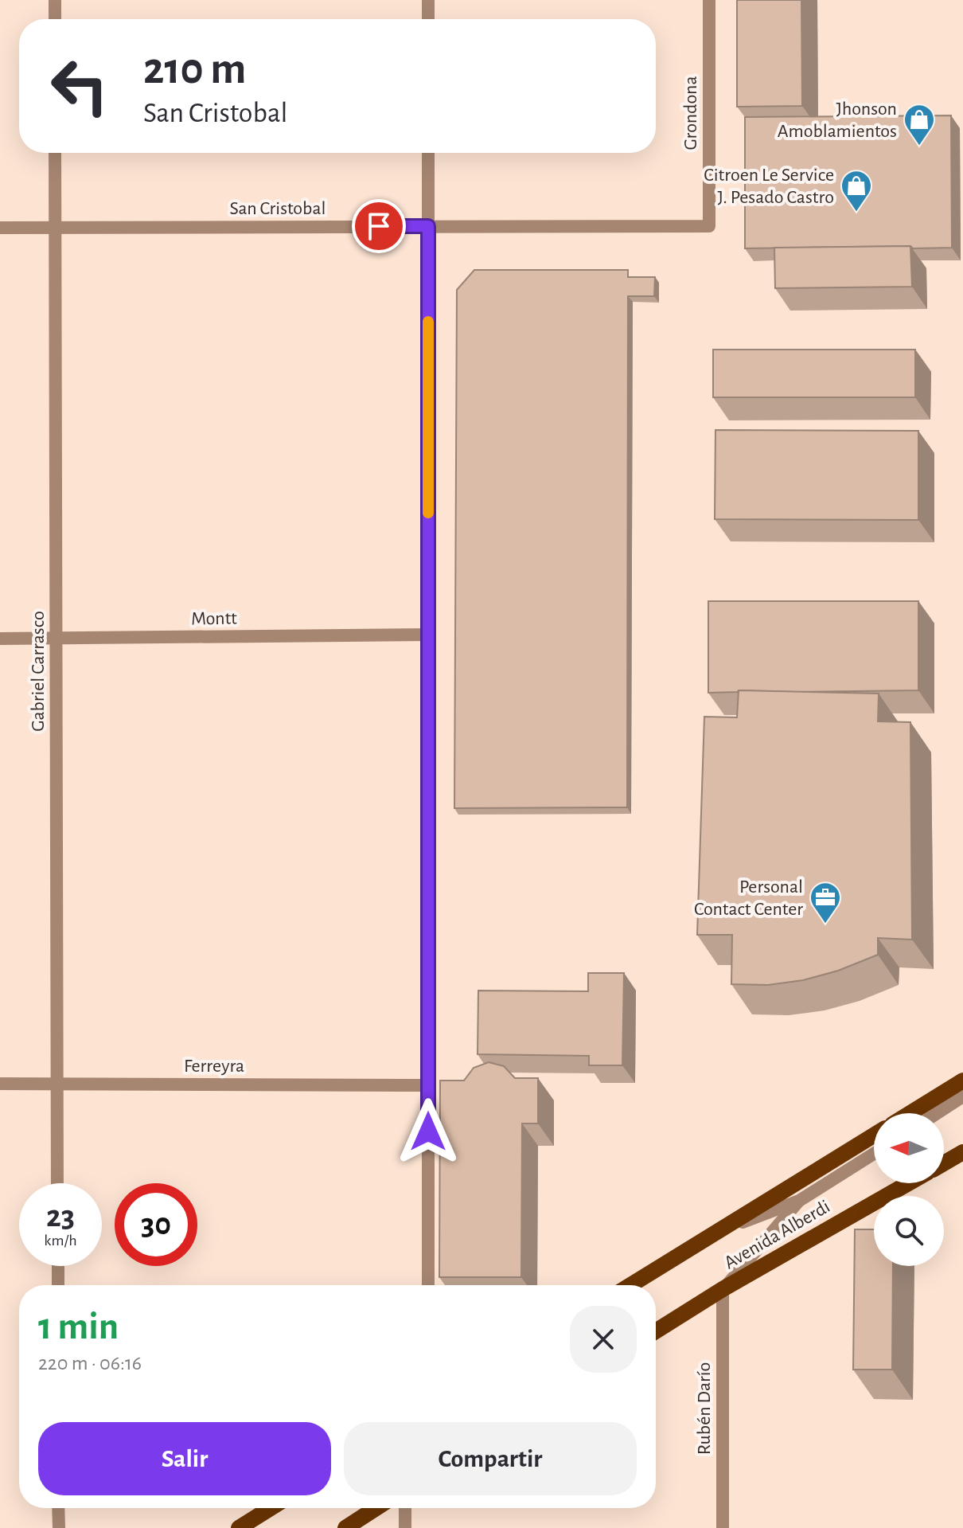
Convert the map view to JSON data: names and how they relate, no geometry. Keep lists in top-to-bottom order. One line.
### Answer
{"streets":{"main road":["Avenida Alberdi"],"street":["Grondona","San Cristobal","Montt","Gabriel Carrasco","Ferreyra","Rubén Darío"]},"crossings":[["Grondona","San Cristobal"],["San Cristobal","Gabriel Carrasco"],["Montt","Gabriel Carrasco"],["Gabriel Carrasco","Ferreyra"],["Avenida Alberdi","Rubén Darío"]],"places":{"shop":["Jhonson Amoblamientos","Citroen Le Service J. Pesado Castro"],"office":["Personal Contact Center"]},"north":"left","page":{"turn":["210 m","San Cristobal"],"speed":"23 km/h","limit":"30","heading":["1 min","220 m · 06:16"],"buttons":["Salir","Compartir"]}}
